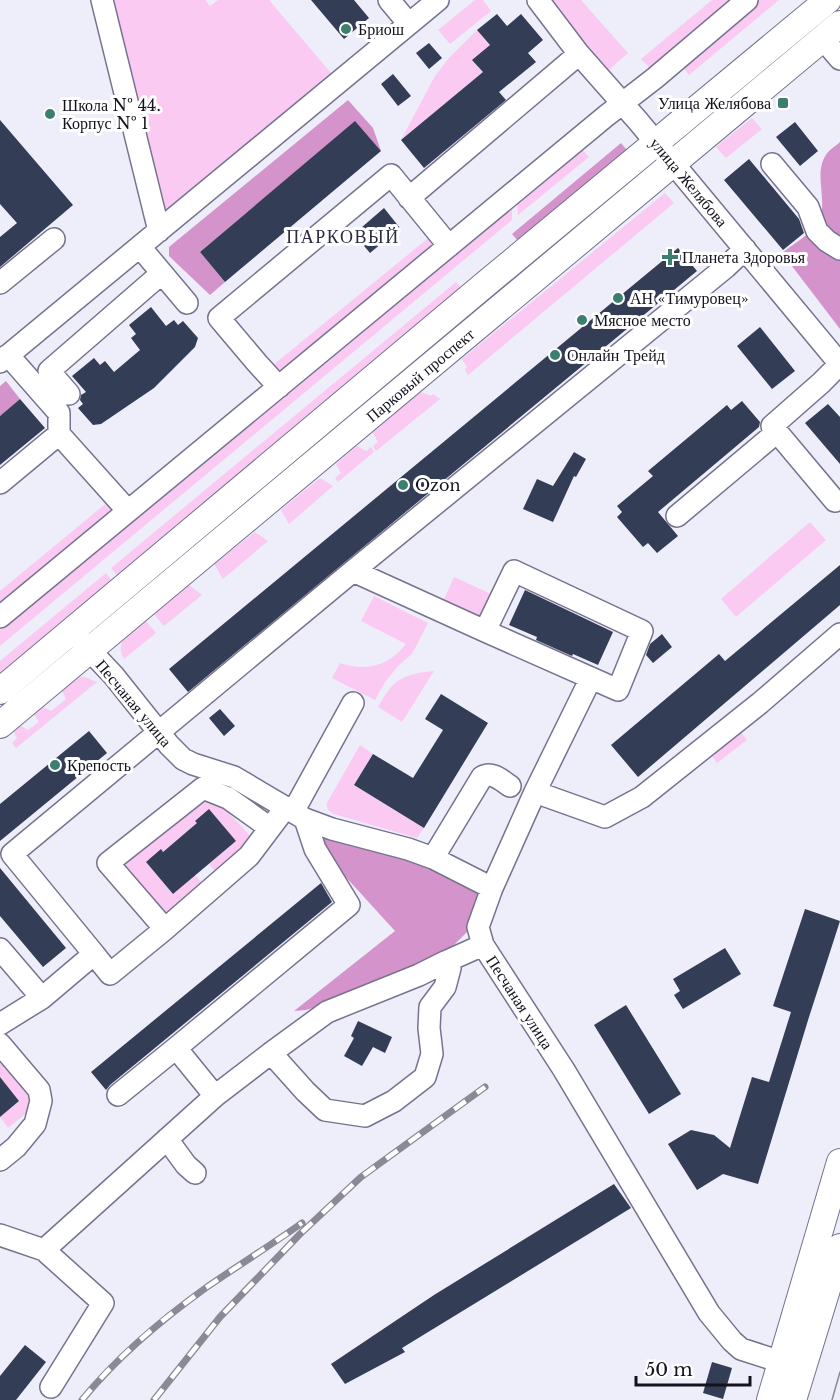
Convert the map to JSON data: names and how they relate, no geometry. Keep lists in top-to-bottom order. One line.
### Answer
{"streets":{"main road":["Парковый проспект"],"street":["улица Желябова","Песчаная улица"]},"crossings":[["улица Желябова","Парковый проспект"],["Парковый проспект","Песчаная улица"]],"districts":["ПАРКОВЫЙ"],"places":{"other":["Бриош","Школа № 44. Корпус № 1","АН «Тимуровец»","Мясное место","Онлайн Трейд","Ozon","Крепость"],"transit":["Улица Желябова"],"health":["Планета Здоровья"]},"scale_bar":"50 m"}
